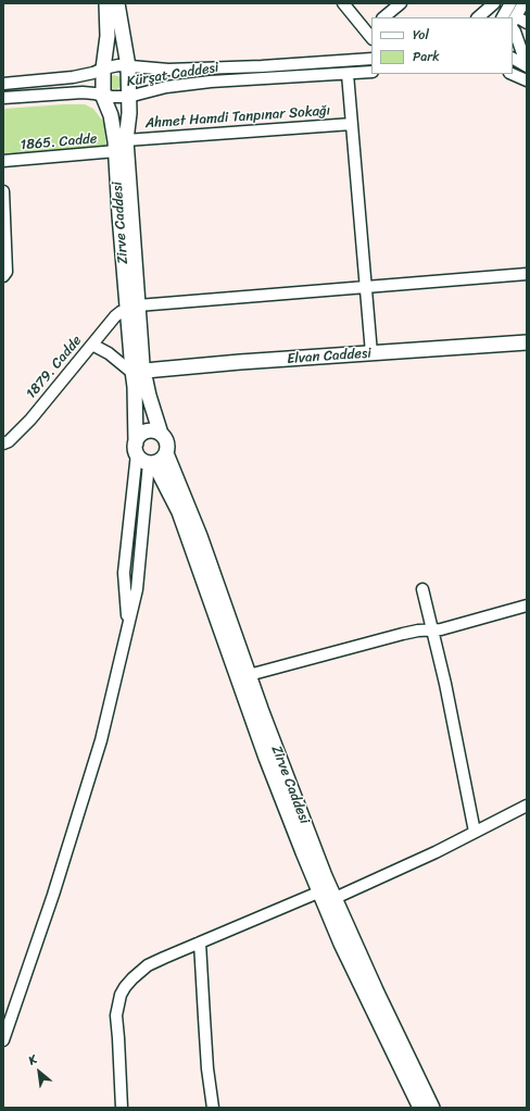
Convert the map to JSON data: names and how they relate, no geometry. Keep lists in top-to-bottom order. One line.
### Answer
{"streets":{"main road":["Zirve Caddesi","Elvan Caddesi"],"street":["Kürşat Caddesi","Ahmet Hamdi Tanpınar Sokağı","1865. Cadde","1879. Cadde"]},"crossings":[["Kürşat Caddesi","Zirve Caddesi"],["Ahmet Hamdi Tanpınar Sokağı","Zirve Caddesi"],["1865. Cadde","Zirve Caddesi"],["Zirve Caddesi","Elvan Caddesi"],["Zirve Caddesi","1879. Cadde"]],"legend":["Yol","Park"],"north":"top left"}
